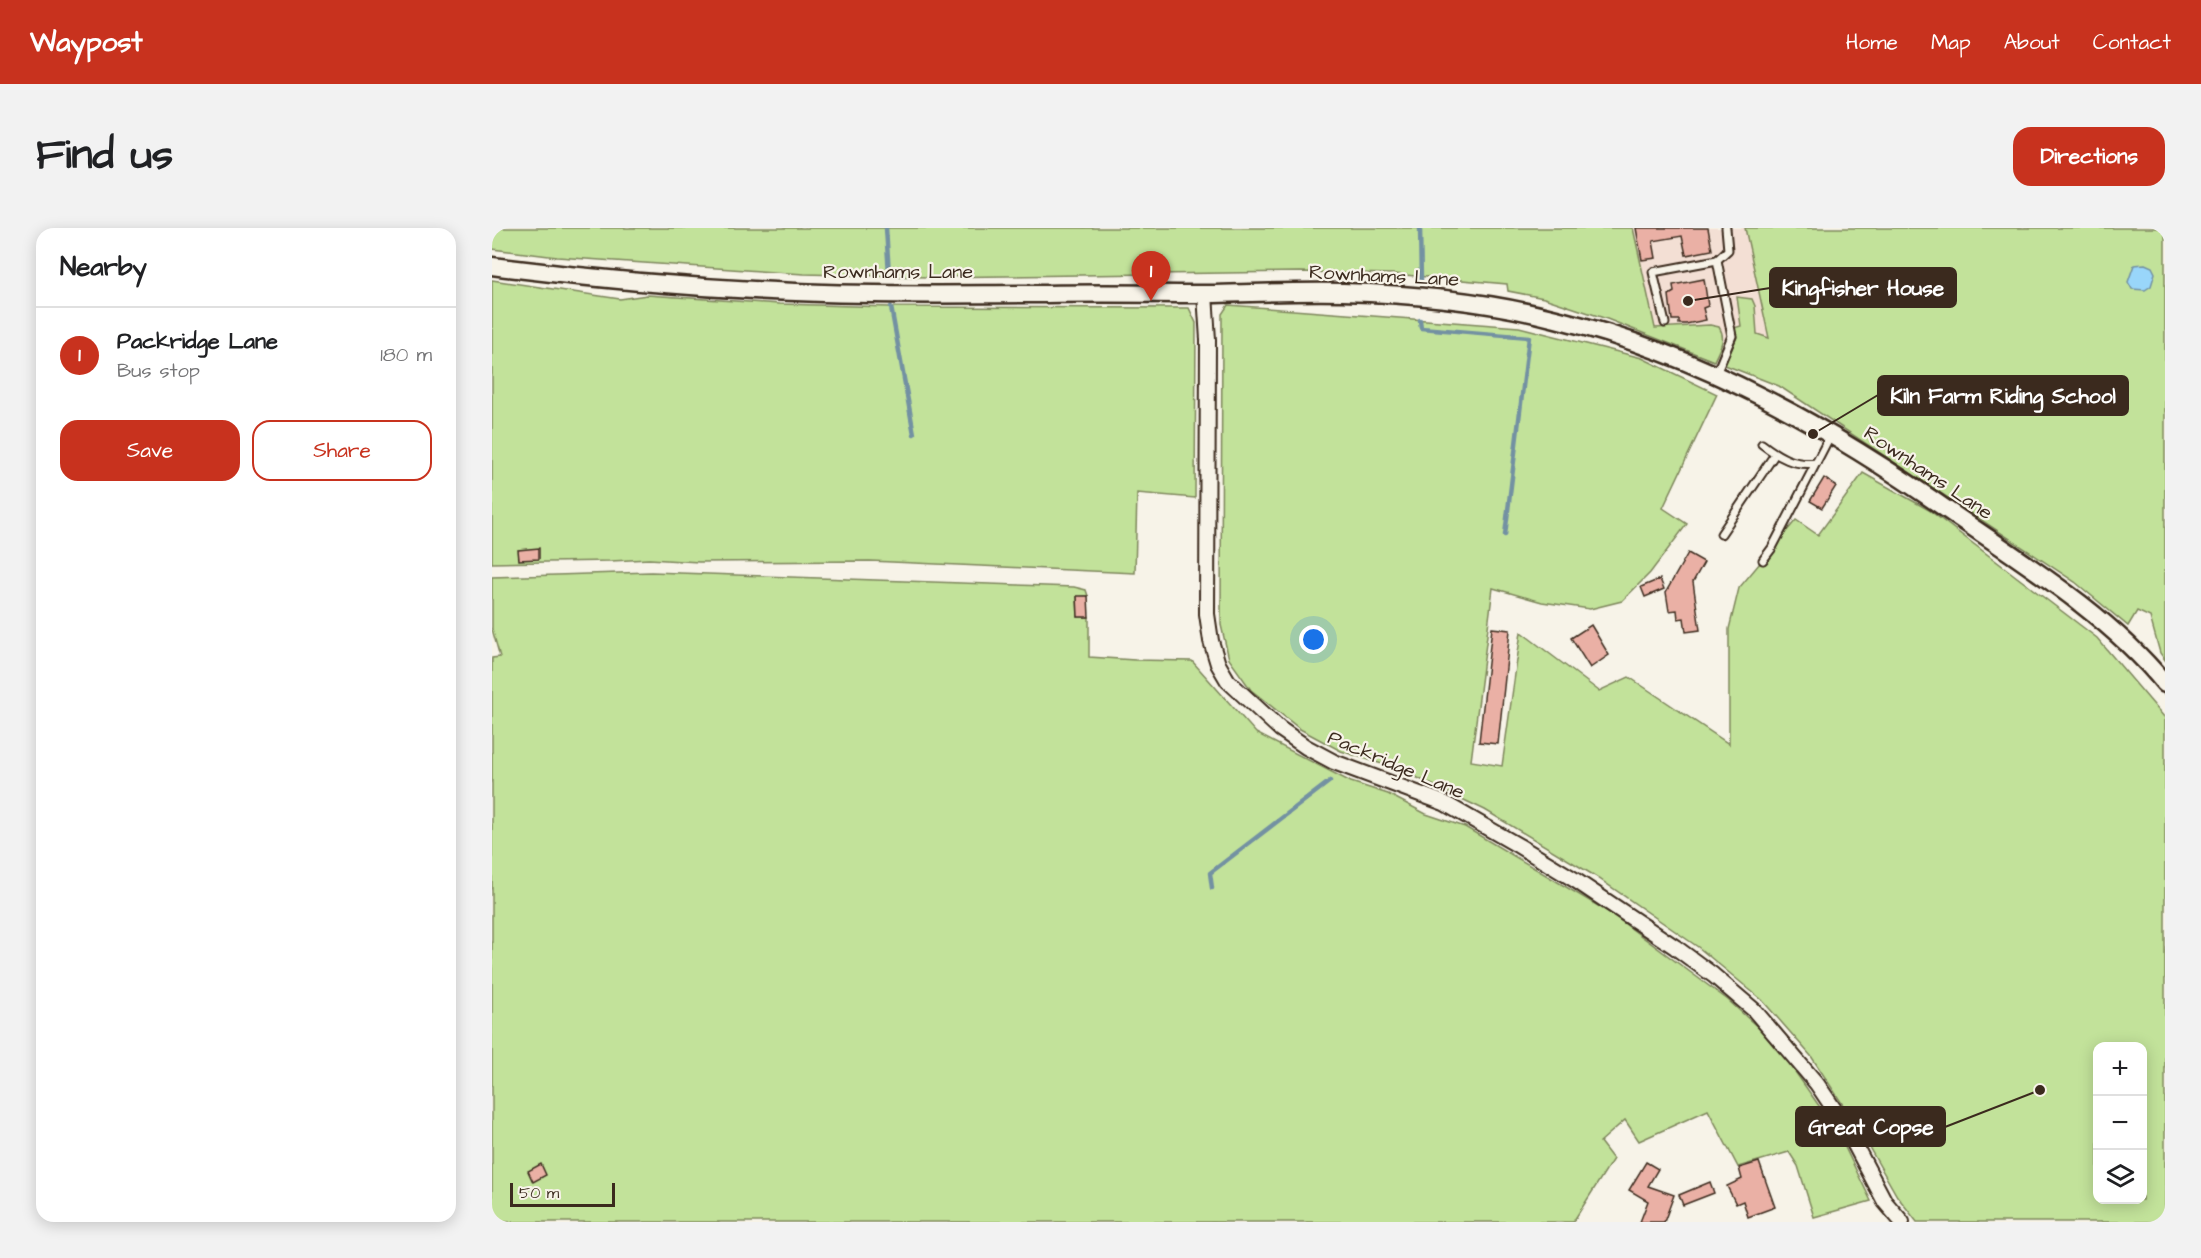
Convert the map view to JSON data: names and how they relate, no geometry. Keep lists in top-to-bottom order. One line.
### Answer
{"streets":{"street":["Rownhams Lane","Packridge Lane"]},"crossings":[["Rownhams Lane","Packridge Lane"]],"places":["Kingfisher House","Kiln Farm Riding School","Great Copse"],"scale_bar":"50 m","page":{"header":"Waypost","nav":["Home","Map","About","Contact"],"title":"Find us","buttons":["Directions",["Save","Share"]],"heading":"Nearby","pins":"1","list":[{"mark":"1","name":"Packridge Lane","note":"Bus stop","value":"180 m"}],"map_buttons":["+","−"],"scale":"50 m"}}
